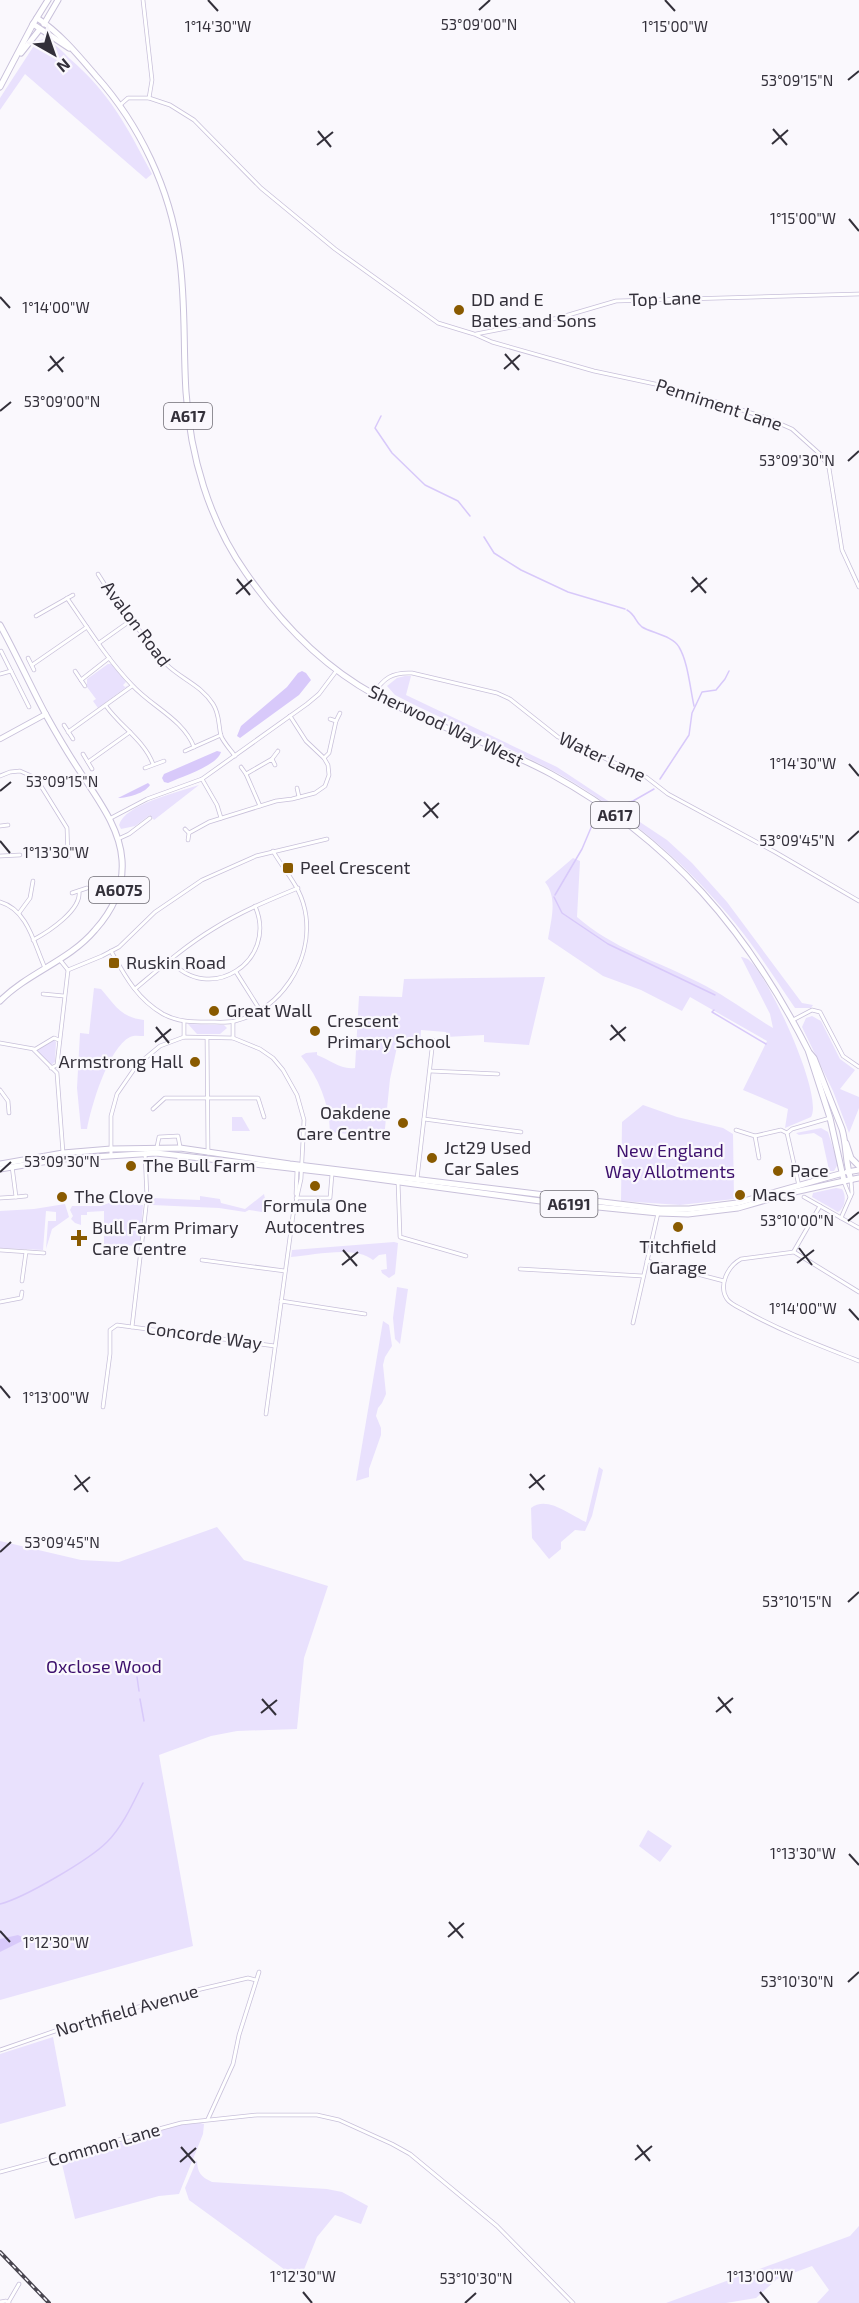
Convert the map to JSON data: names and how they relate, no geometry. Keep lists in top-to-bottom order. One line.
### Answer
{"streets":{"main road":["A617","Sherwood Way West","A6075","A6191"],"street":["Top Lane","Penniment Lane","Avalon Road","Water Lane","Concorde Way","Northfield Avenue","Common Lane"]},"crossings":[["Top Lane","Penniment Lane"],["A617","Sherwood Way West"],["A617","A6191"],["Sherwood Way West","Water Lane"],["Sherwood Way West","A6191"],["A6191","Concorde Way"]],"parks":["New England Way Allotments","Oxclose Wood"],"places":{"other":["DD and E Bates and Sons","Great Wall","Crescent Primary School","Armstrong Hall","Oakdene Care Centre","Jct29 Used Car Sales","The Bull Farm","Pace","Formula One Autocentres","Macs","The Clove","Titchfield Garage"],"transit":["Peel Crescent","Ruskin Road"],"health":["Bull Farm Primary Care Centre"]},"north":"bottom right","coordinates":["53°09'00\"N","1°14'30\"W","1°15'00\"W","53°09'15\"N","1°14'00\"W","53°09'30\"N","53°09'45\"N","1°13'30\"W","53°10'00\"N","1°13'00\"W","53°10'15\"N","1°12'30\"W","53°10'30\"N"]}
